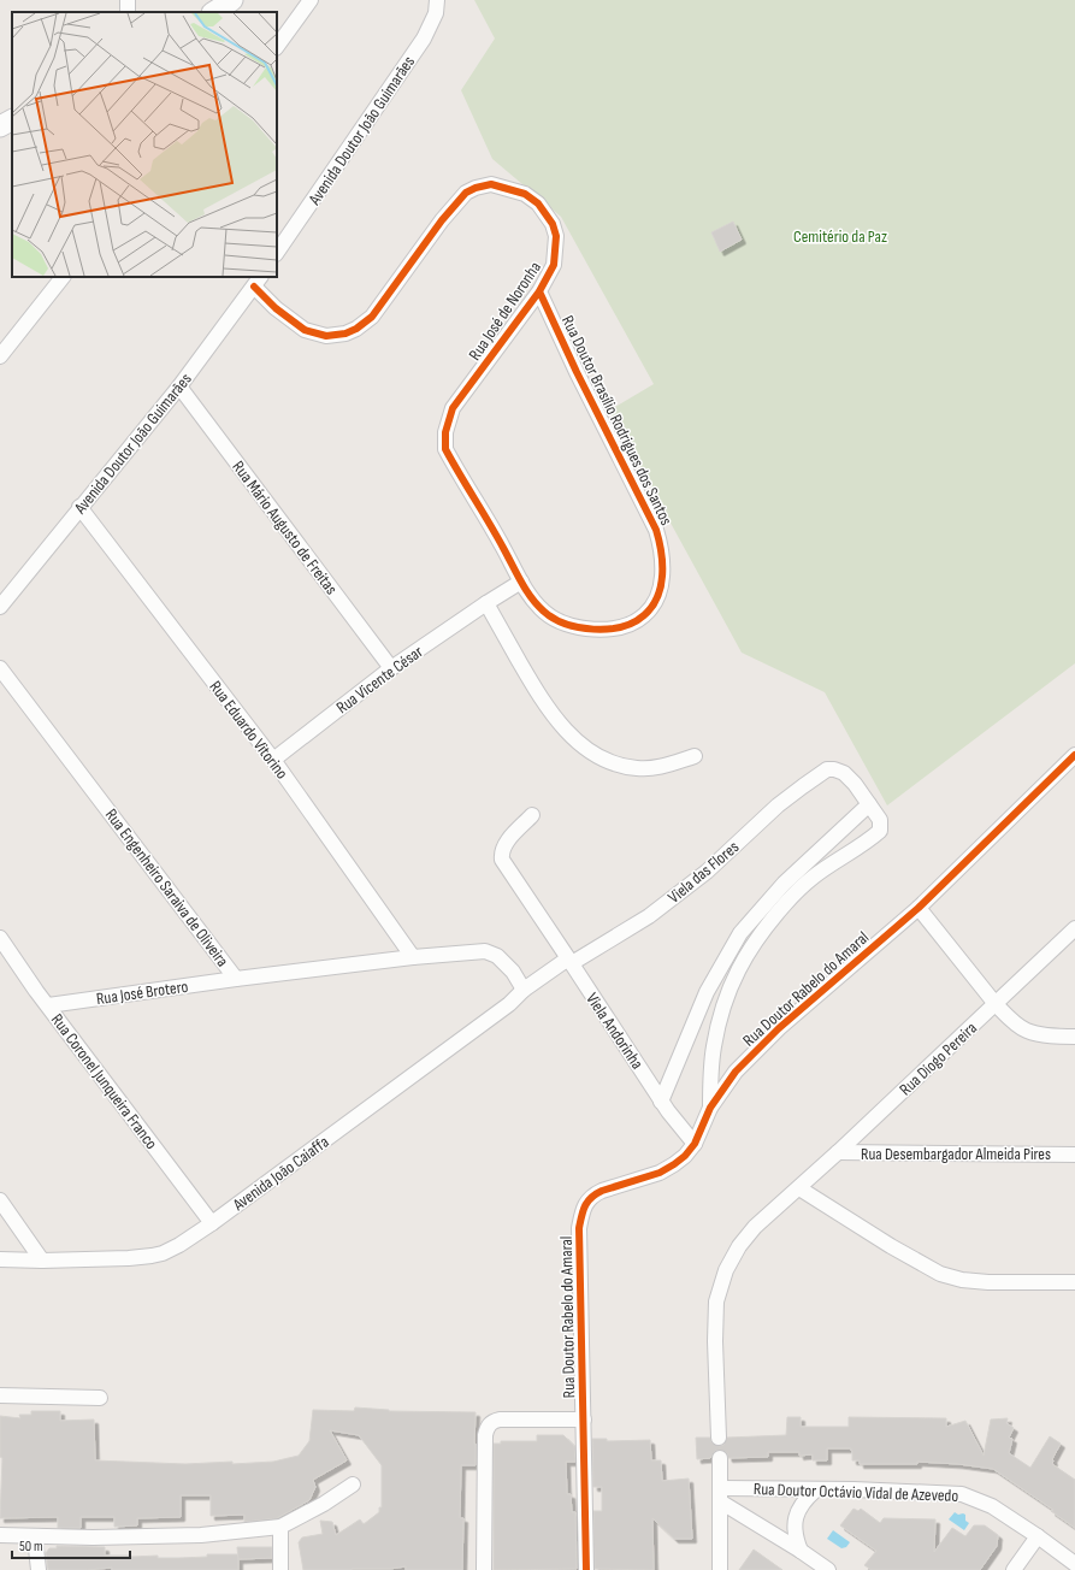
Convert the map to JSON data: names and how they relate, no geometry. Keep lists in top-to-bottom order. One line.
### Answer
{"streets":{"street":["Avenida Doutor João Guimarães","Rua José de Noronha","Rua Doutor Brasílio Rodrigues dos Santos","Rua Mário Augusto de Freitas","Rua Vicente César","Rua Eduardo Vitorino","Viela das Flores","Rua Engenheiro Saraiva de Oliveira","Rua Doutor Rabelo do Amaral","Rua José Brotero","Viela Andorinha","Rua Diogo Pereira","Rua Coronel Junqueira Franco","Rua Desembargador Almeida Pires","Avenida João Caiaffa","Rua Doutor Octávio Vidal de Azevedo"]},"crossings":[["Avenida Doutor João Guimarães","Rua José de Noronha"],["Avenida Doutor João Guimarães","Rua Mário Augusto de Freitas"],["Avenida Doutor João Guimarães","Rua Eduardo Vitorino"],["Rua José de Noronha","Rua Doutor Brasílio Rodrigues dos Santos"],["Rua José de Noronha","Rua Vicente César"],["Rua Doutor Brasílio Rodrigues dos Santos","Rua Vicente César"],["Rua Mário Augusto de Freitas","Rua Vicente César"],["Rua Vicente César","Rua Eduardo Vitorino"],["Rua Eduardo Vitorino","Rua Engenheiro Saraiva de Oliveira"],["Viela das Flores","Viela Andorinha"],["Rua Engenheiro Saraiva de Oliveira","Rua José Brotero"],["Rua Engenheiro Saraiva de Oliveira","Avenida João Caiaffa"],["Rua Doutor Rabelo do Amaral","Viela Andorinha"],["Rua José Brotero","Rua Coronel Junqueira Franco"],["Rua Diogo Pereira","Rua Desembargador Almeida Pires"],["Rua Coronel Junqueira Franco","Avenida João Caiaffa"]],"parks":["Cemitério da Paz"],"scale_bar":"50 m"}
